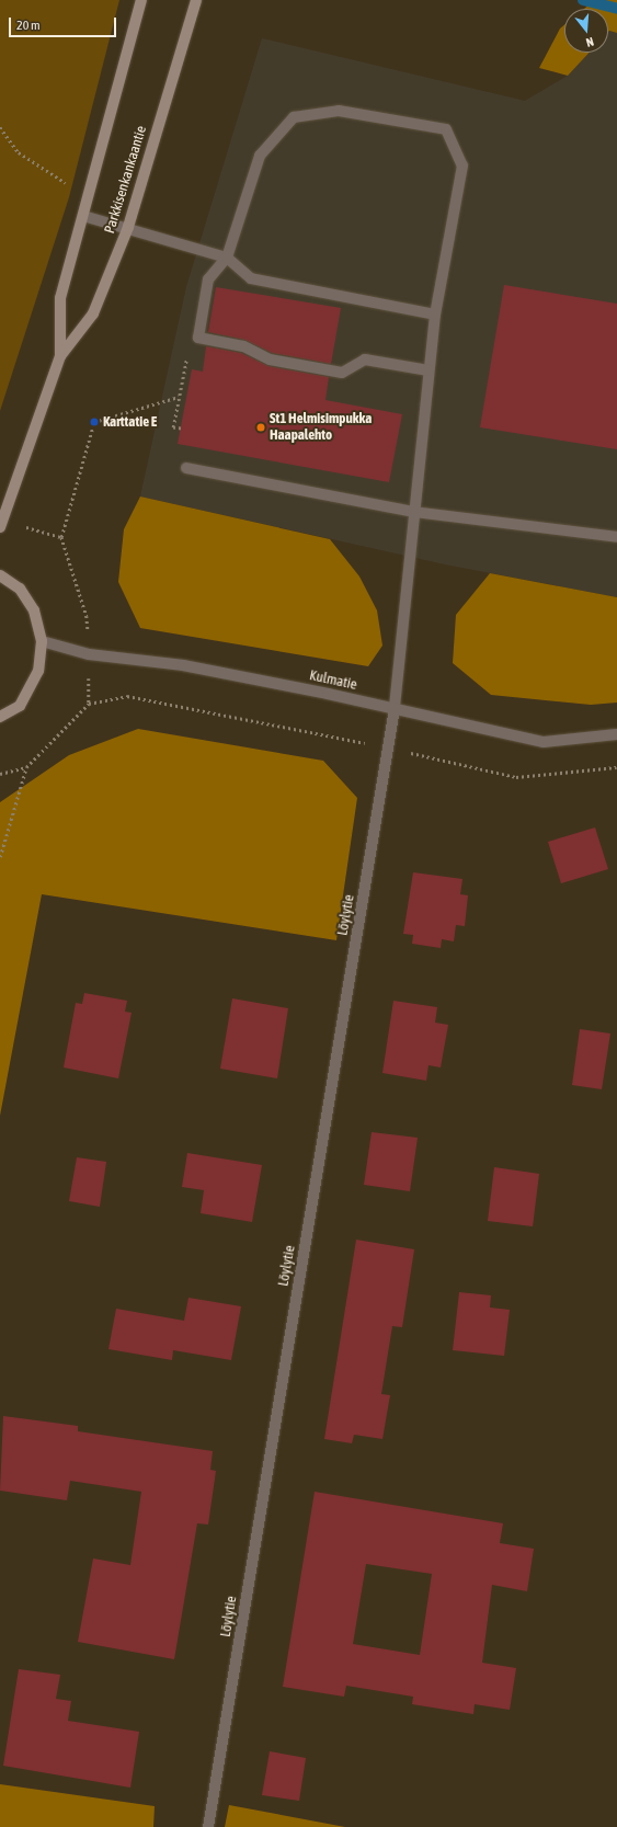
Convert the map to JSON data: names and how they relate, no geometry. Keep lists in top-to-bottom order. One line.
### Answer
{"streets":{"main road":["Parkkisenkankaantie"],"street":["Kulmatie","Löylytie"]},"crossings":[["Kulmatie","Löylytie"]],"places":["Karttatie E","St1 Helmisimpukka Haapalehto"],"scale_bar":"20 m","north":"bottom"}
